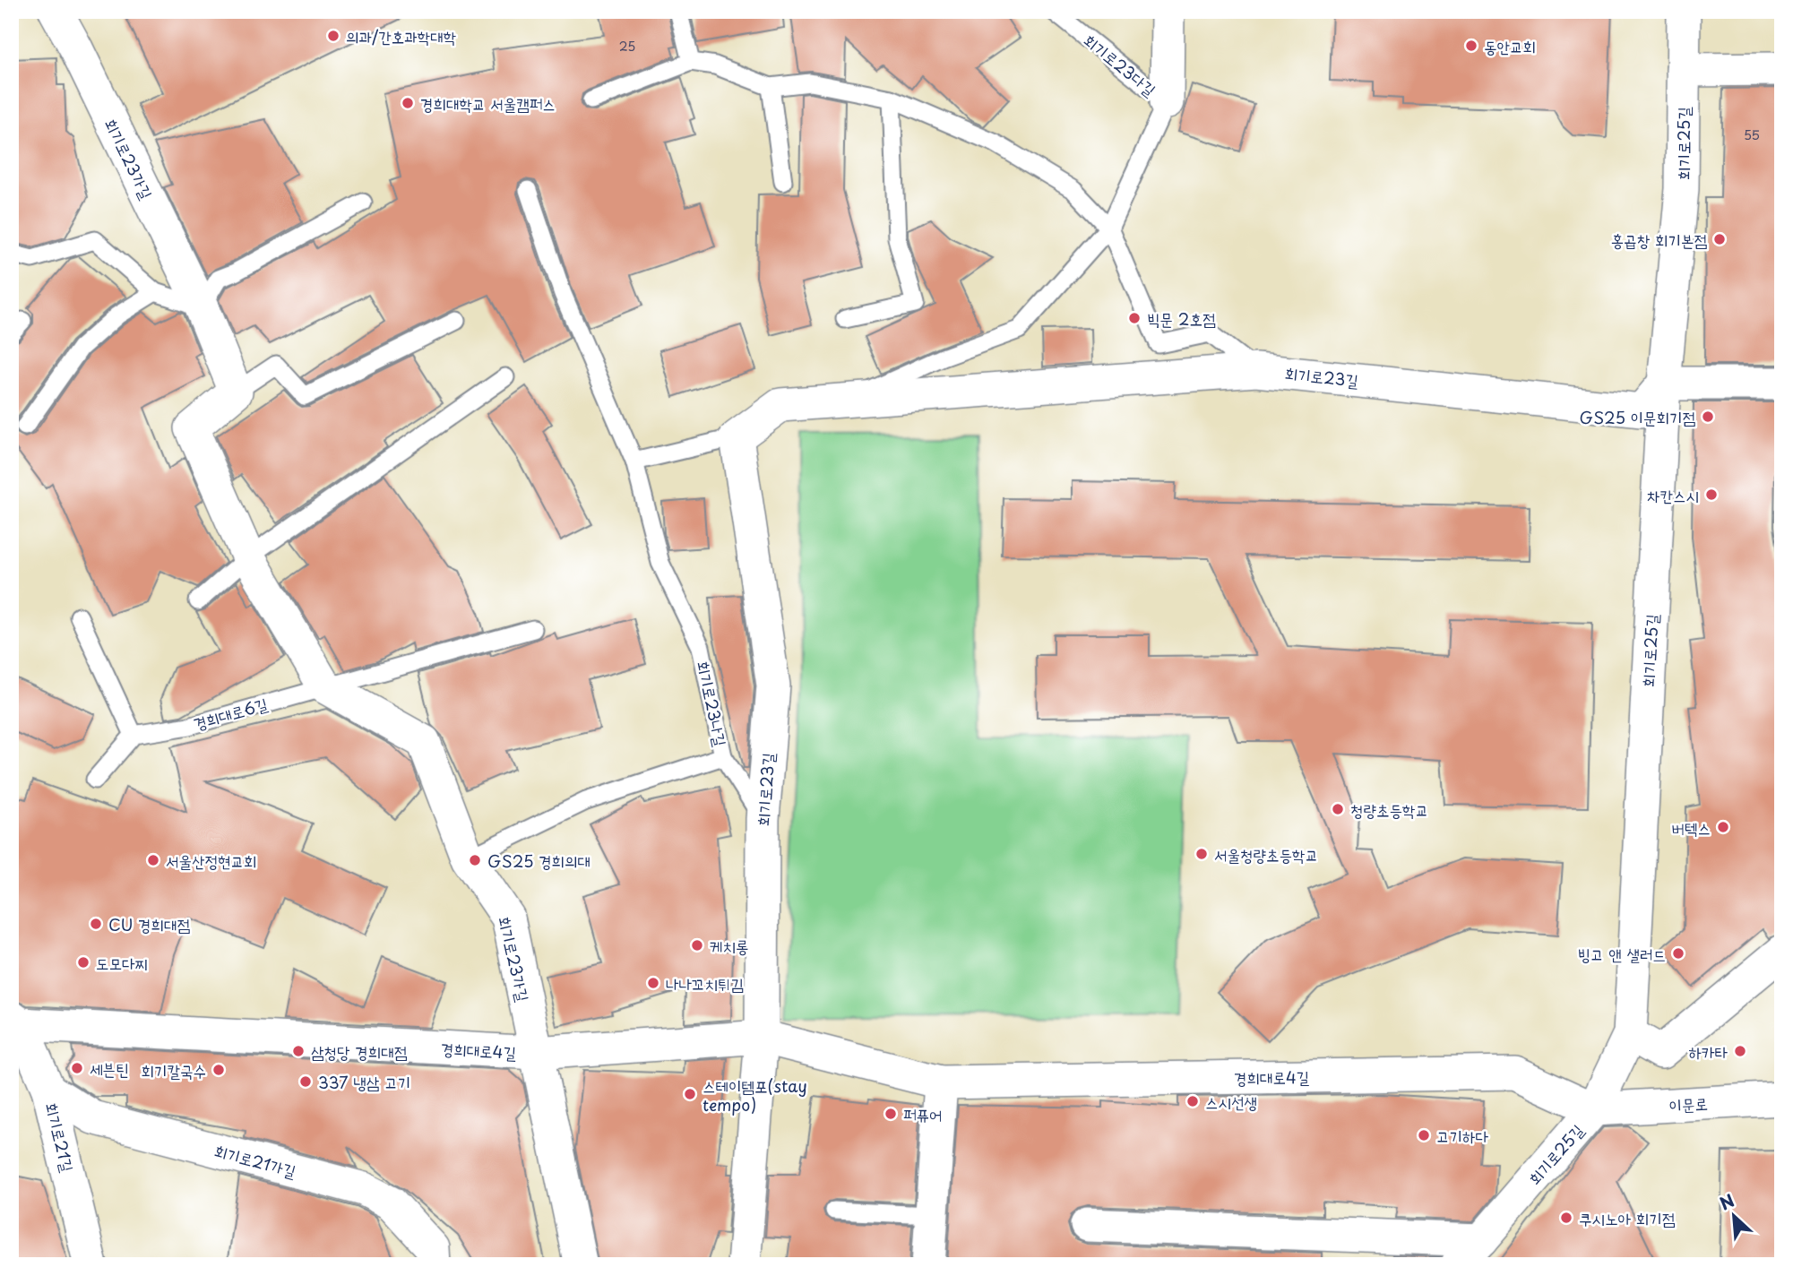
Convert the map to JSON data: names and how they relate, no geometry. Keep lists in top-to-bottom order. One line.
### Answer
{"streets":{"street":["회기로25길","회기로23가길","회기로23길","경희대로4길","이문로","회기로21길","회기로21가길"],"lane":["회기로23다길","회기로23나길","경희대로6길"]},"crossings":[["회기로23다길","회기로23길"],["회기로25길","회기로23길"],["회기로25길","경희대로4길"],["회기로25길","이문로"],["회기로23가길","회기로23나길"],["회기로23가길","경희대로6길"],["회기로23가길","경희대로4길"],["회기로23길","경희대로4길"],["경희대로4길","이문로"],["경희대로4길","회기로21길"],["회기로21길","회기로21가길"]],"places":["의과/간호과학대학","동안교회","경희대학교 서울캠퍼스","홍곱창 회기본점","빅문 2호점","GS25 이문회기점","차칸스시","청량초등학교","버텍스","서울청량초등학교","서울산정현교회","GS25 경희의대","CU 경희대점","케치롱","빙고 앤 샐러드","도모다찌","나나꼬치튀김","삼청당 경희대점","하카타","세븐틴","회기칼국수","337 냉삼 고기","스테이템포(stay tempo)","스시선생","퍼퓨어","고기하다","쿠시노아 회기점"],"house_numbers":["25","55"],"north":"top left"}
